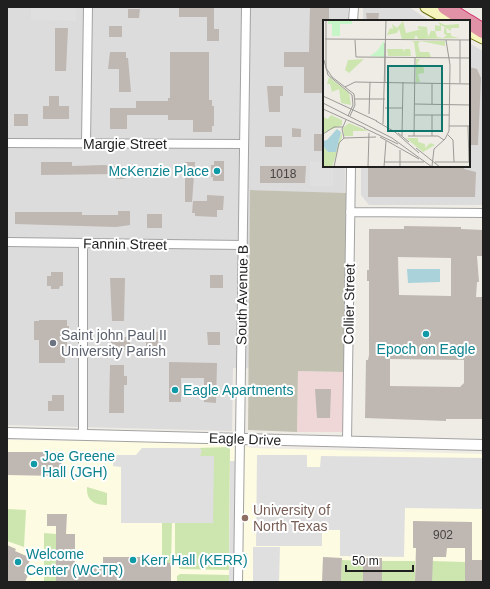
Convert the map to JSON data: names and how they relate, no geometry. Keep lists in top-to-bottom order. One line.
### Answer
{"streets":{"street":["Margie Street","Fannin Street","South Avenue B","Collier Street","Eagle Drive"]},"crossings":[["Margie Street","South Avenue B"],["Fannin Street","South Avenue B"],["South Avenue B","Eagle Drive"],["Collier Street","Eagle Drive"]],"places":["McKenzie Place","Epoch on Eagle","Saint john Paul II University Parish","Eagle Apartments","Joe Greene Hall (JGH)","University of North Texas","Kerr Hall (KERR)","Welcome Center (WCTR)"],"house_numbers":["1018","902"],"scale_bar":"50 m"}
